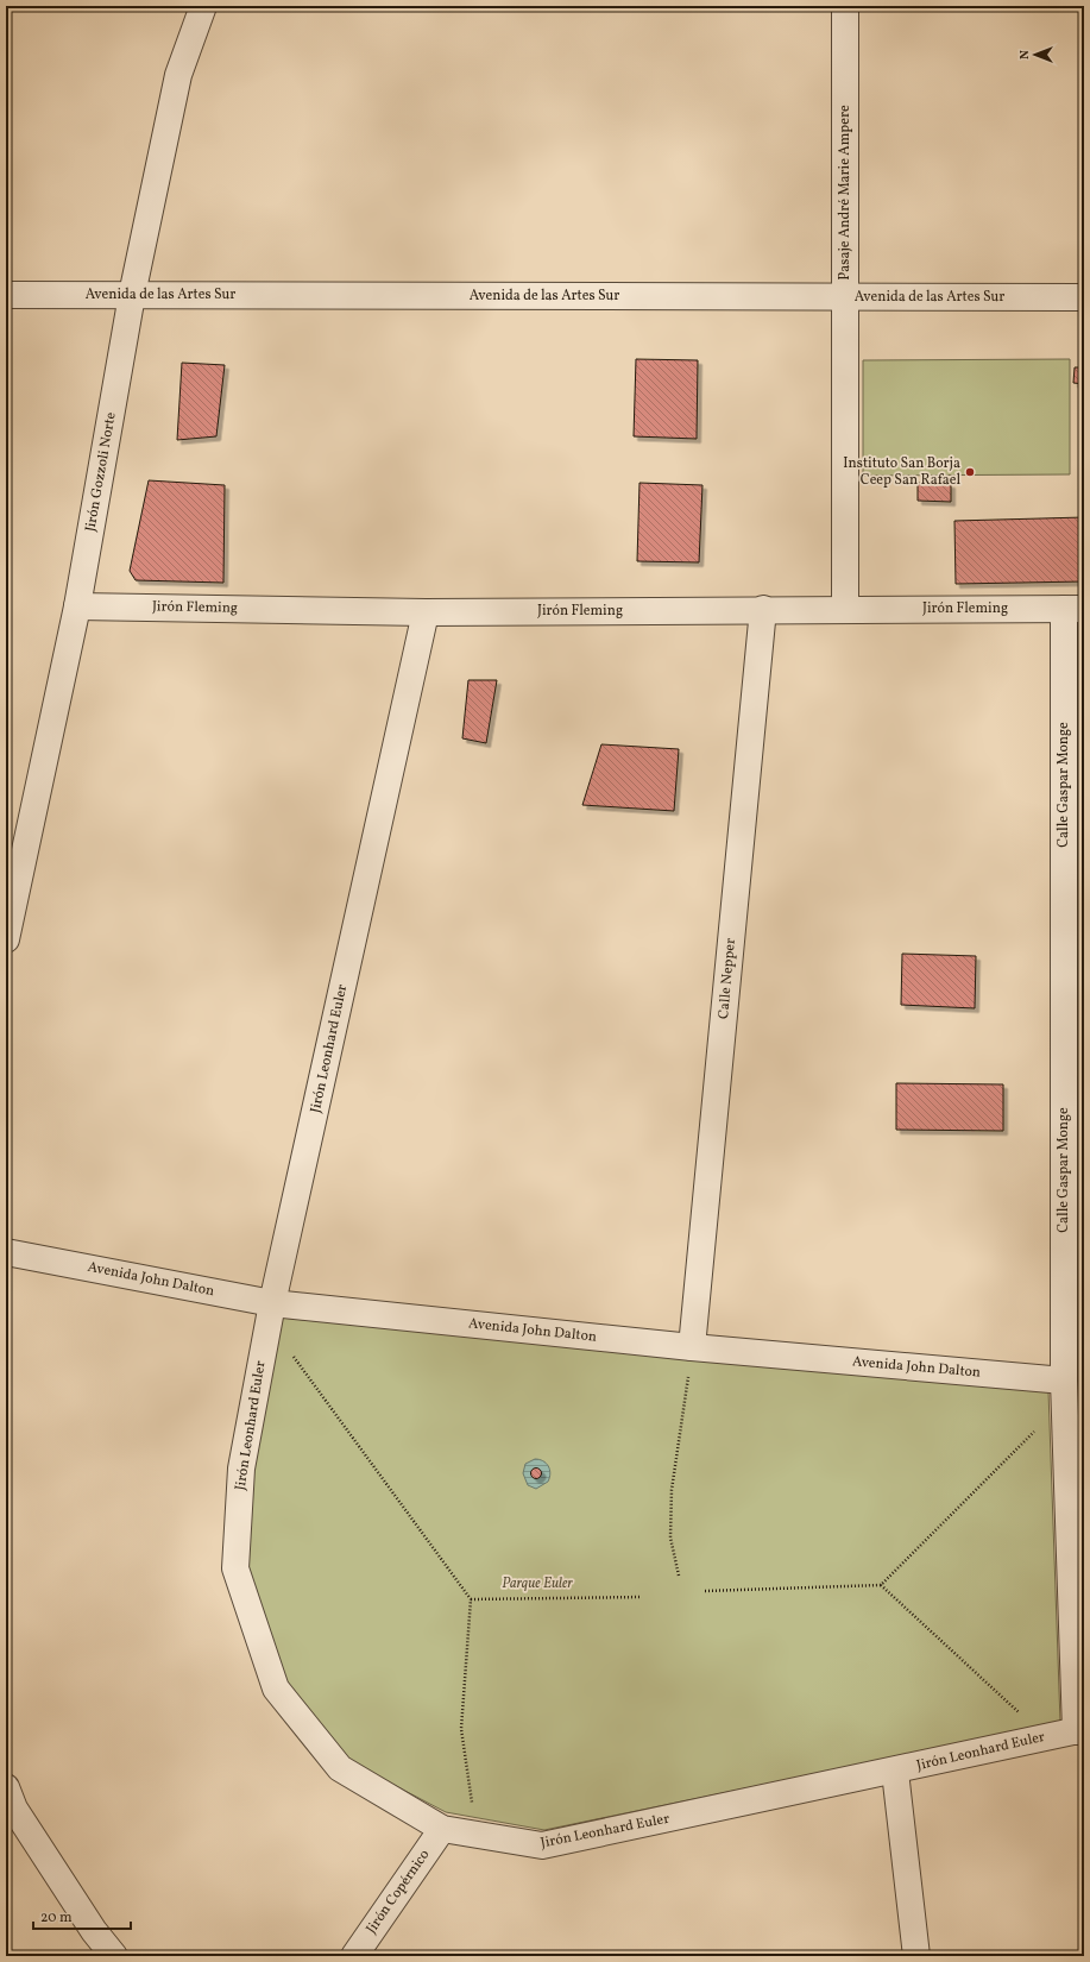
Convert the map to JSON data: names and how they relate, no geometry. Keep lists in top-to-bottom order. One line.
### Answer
{"streets":{"street":["Pasaje André Marie Ampere","Avenida de las Artes Sur","Jirón Gozzoli Norte","Jirón Fleming","Calle Gaspar Monge","Calle Nepper","Jirón Leonhard Euler","Avenida John Dalton","Jirón Copérnico"]},"crossings":[["Pasaje André Marie Ampere","Avenida de las Artes Sur"],["Pasaje André Marie Ampere","Jirón Fleming"],["Avenida de las Artes Sur","Jirón Gozzoli Norte"],["Jirón Gozzoli Norte","Jirón Fleming"],["Jirón Fleming","Calle Gaspar Monge"],["Jirón Fleming","Calle Nepper"],["Jirón Fleming","Jirón Leonhard Euler"],["Calle Gaspar Monge","Jirón Leonhard Euler"],["Calle Gaspar Monge","Avenida John Dalton"],["Calle Nepper","Avenida John Dalton"],["Jirón Leonhard Euler","Avenida John Dalton"],["Jirón Leonhard Euler","Jirón Copérnico"]],"parks":["Parque Euler"],"places":["Instituto San Borja Ceep San Rafael"],"scale_bar":"20 m","north":"left"}
